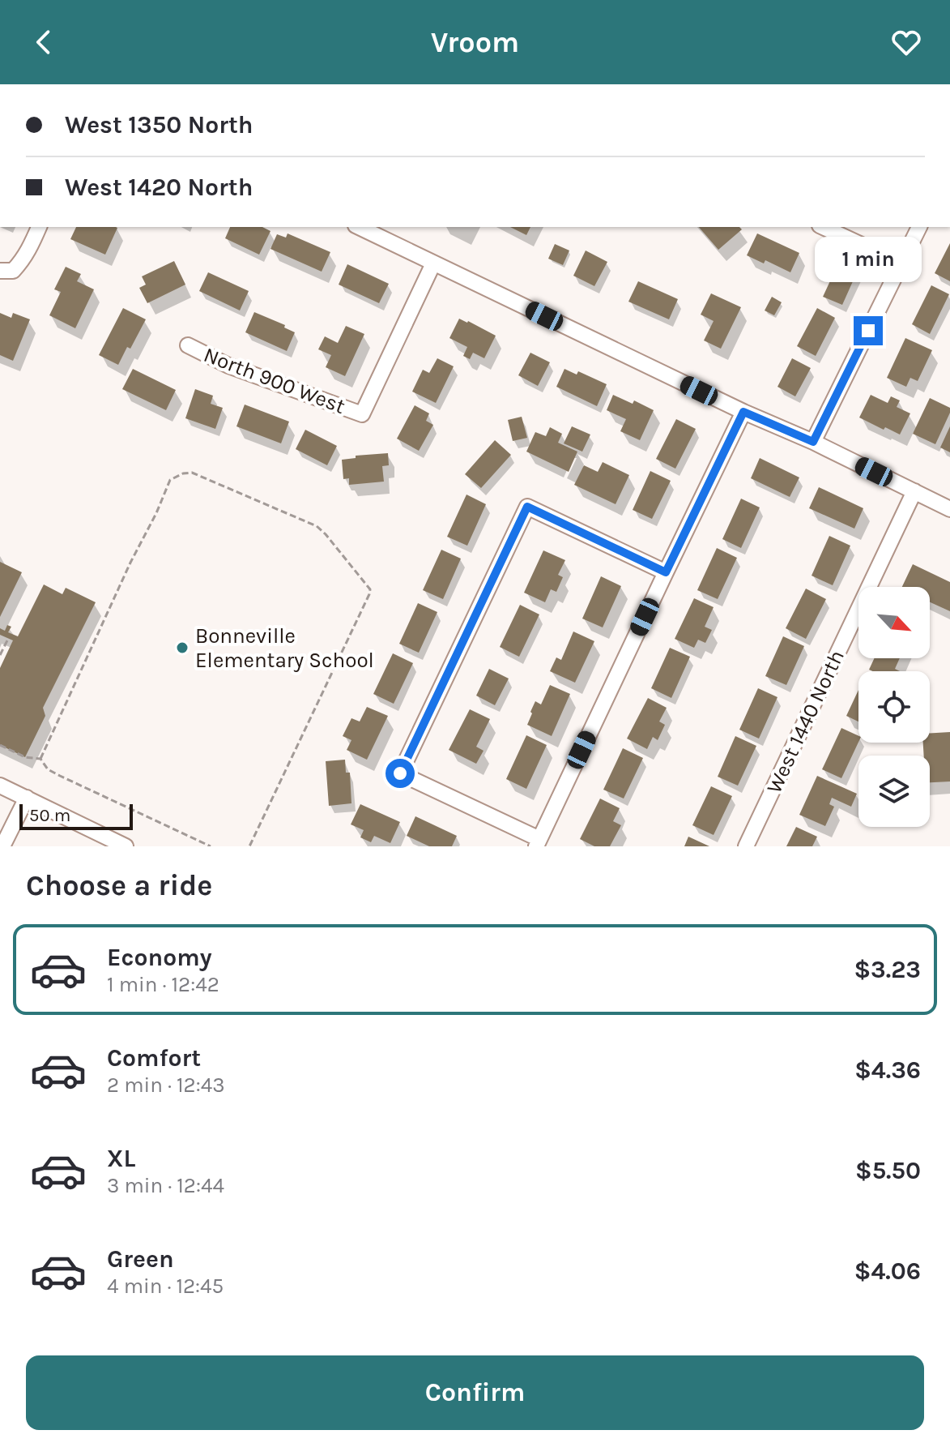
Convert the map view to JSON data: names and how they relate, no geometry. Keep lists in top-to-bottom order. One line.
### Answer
{"streets":{"street":["North 900 West","West 1440 North"]},"places":["Bonneville Elementary School"],"scale_bar":"50 m","north":"bottom right","page":{"header":"Vroom","banner":["West 1350 North","West 1420 North"],"bubble":"1 min","scale":"50 m","heading":"Choose a ride","list":[{"name":"Economy","note":"1 min · 12:42","value":"$3.23"},{"name":"Comfort","note":"2 min · 12:43","value":"$4.36"},{"name":"XL","note":"3 min · 12:44","value":"$5.50"},{"name":"Green","note":"4 min · 12:45","value":"$4.06"}],"buttons":"Confirm"}}
